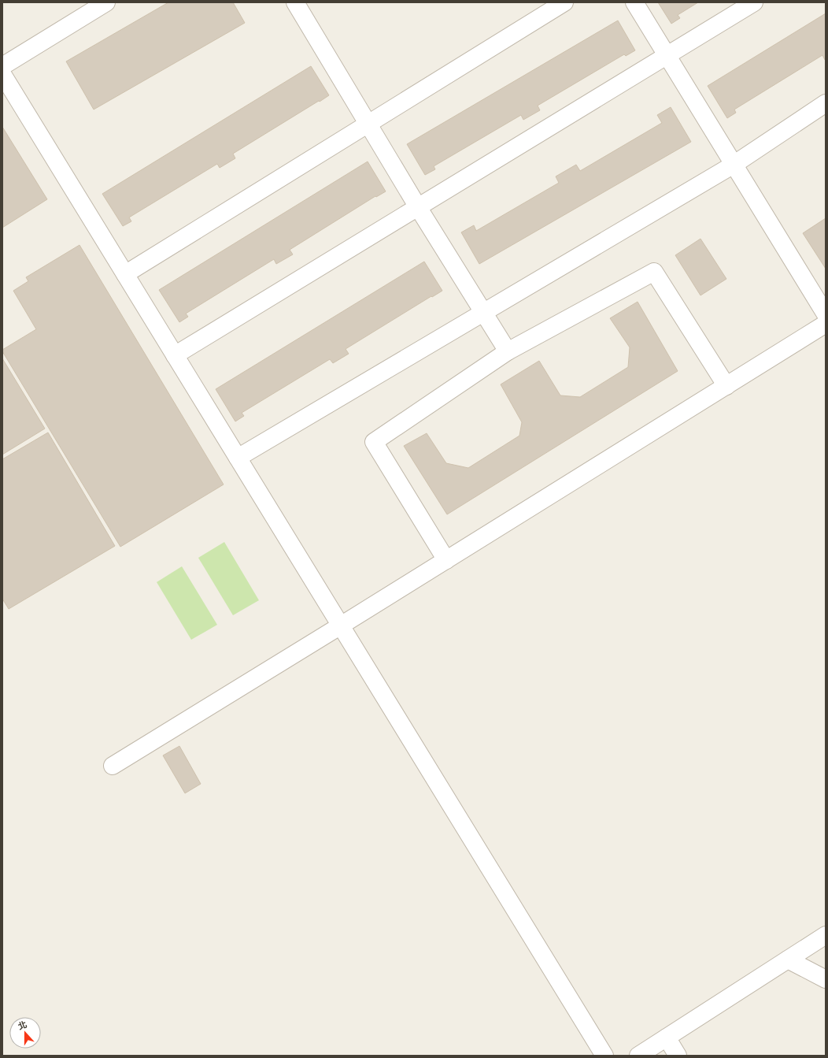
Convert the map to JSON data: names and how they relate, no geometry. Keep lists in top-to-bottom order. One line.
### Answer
{"north":"top"}
